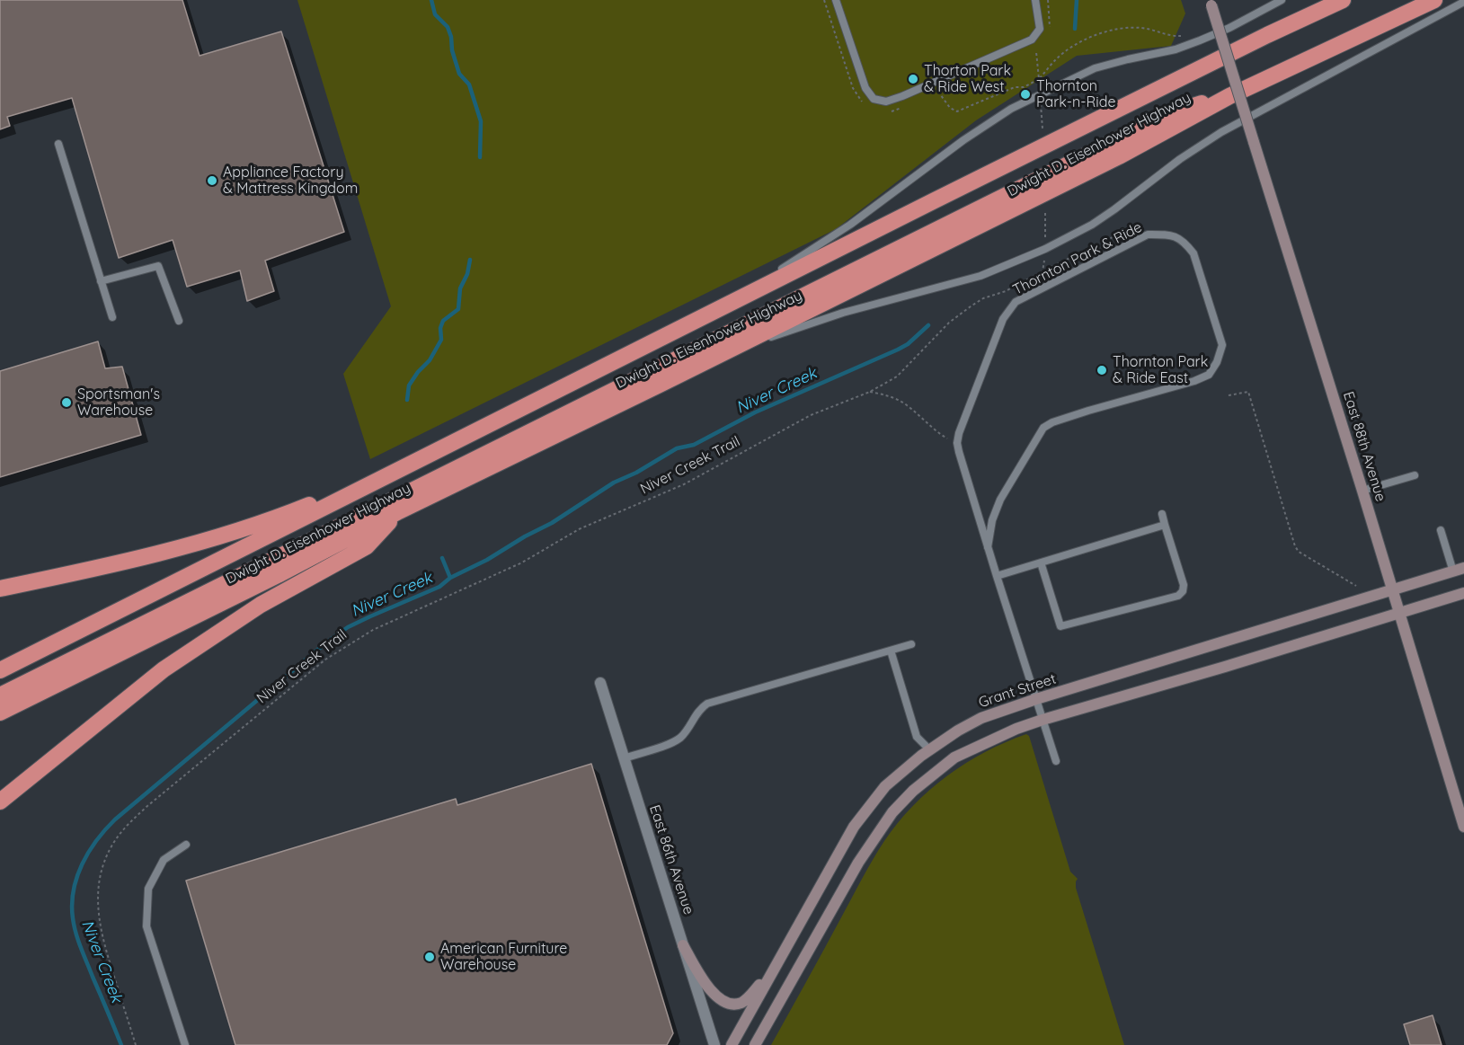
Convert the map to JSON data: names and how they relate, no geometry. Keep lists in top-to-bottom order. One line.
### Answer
{"streets":{"highway":["Dwight D. Eisenhower Highway"],"street":["East 88th Avenue","Grant Street","East 86th Avenue"],"lane":["Thornton Park & Ride"],"path":["Niver Creek Trail"]},"crossings":[["Thornton Park & Ride","Grant Street"],["East 88th Avenue","Grant Street"]],"water":["Niver Creek"],"places":["Thorton Park & Ride West","Thornton Park-n-Ride","Appliance Factory & Mattress Kingdom","Thornton Park & Ride East","Sportsman's Warehouse","American Furniture Warehouse"]}
